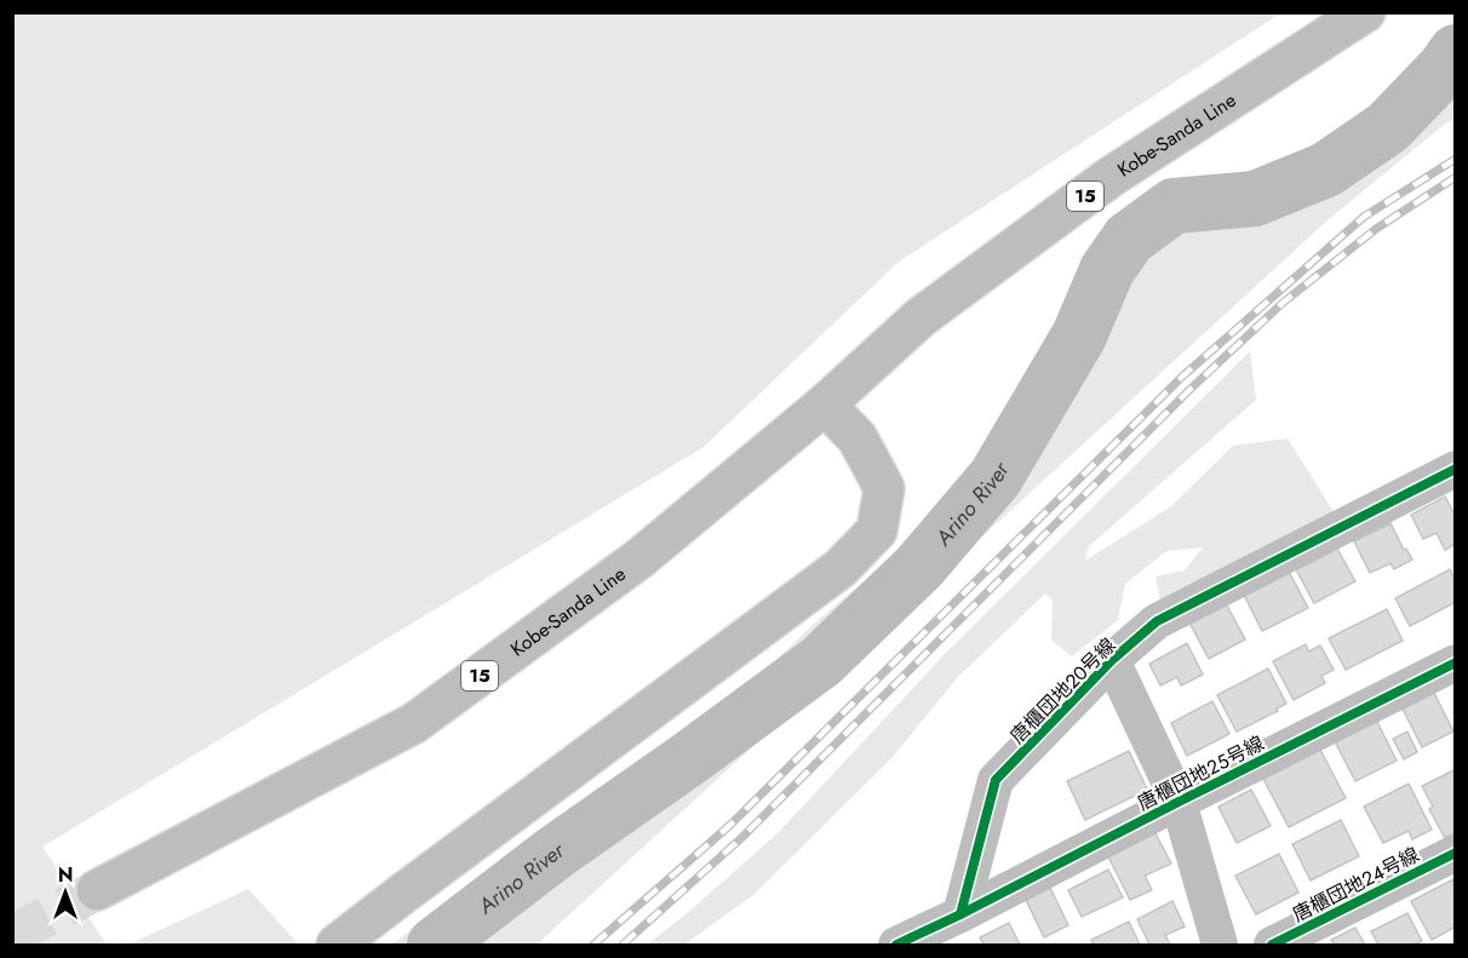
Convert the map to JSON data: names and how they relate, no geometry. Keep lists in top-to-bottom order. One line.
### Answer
{"streets":{"main road":["Kobe-Sanda Line","15"],"street":["唐櫃団地２０号線","唐櫃団地２５号線","唐櫃団地２４号線"]},"crossings":[["唐櫃団地２０号線","唐櫃団地２５号線"]],"water":["Arino River"],"north":"top"}
